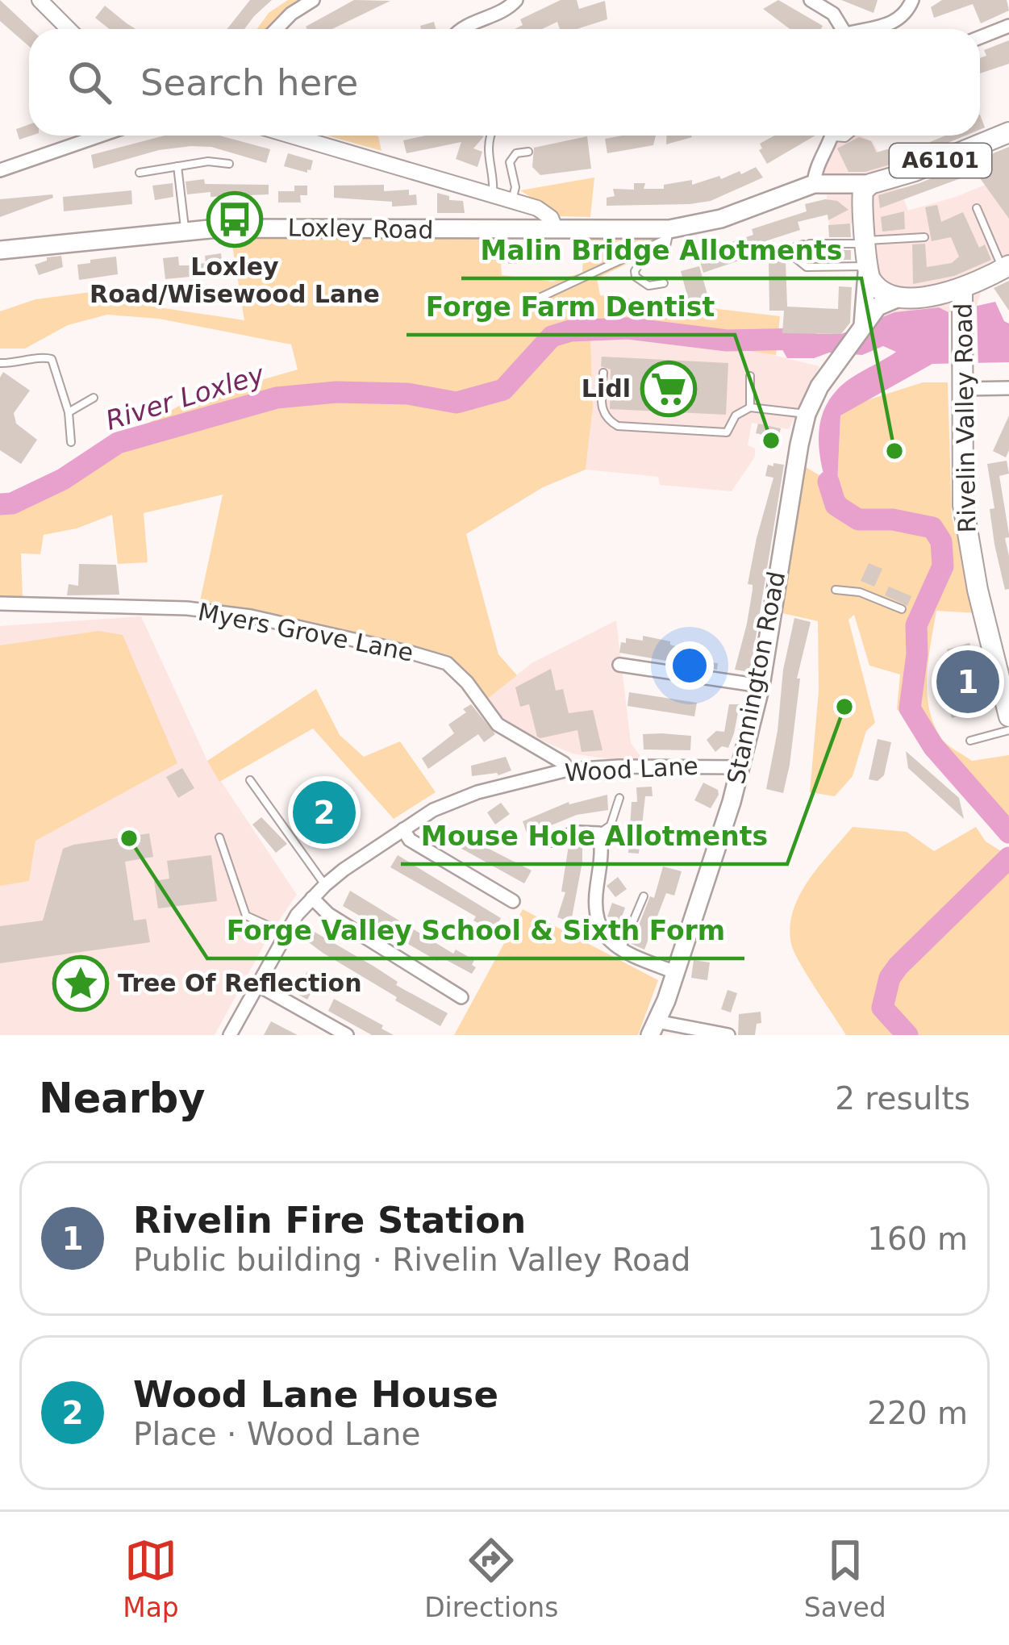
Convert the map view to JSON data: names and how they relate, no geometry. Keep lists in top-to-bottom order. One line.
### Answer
{"streets":{"main road":["A6101","Loxley Road","Rivelin Valley Road","Stannington Road"],"street":["Myers Grove Lane","Wood Lane"]},"crossings":[["A6101","Loxley Road"],["Myers Grove Lane","Wood Lane"],["Stannington Road","Wood Lane"]],"water":["River Loxley"],"places":{"bus stop":["Loxley Road/Wisewood Lane"],"supermarket":["Lidl"],"other":["Forge Farm Dentist","Malin Bridge Allotments","Mouse Hole Allotments","Forge Valley School & Sixth Form"],"place":["Tree Of Reflection"]},"page":{"search":"Search here","pins":["1","2"],"heading":["Nearby","2 results"],"list":[{"mark":"1","name":"Rivelin Fire Station","note":"Public building · Rivelin Valley Road","value":"160 m"},{"mark":"2","name":"Wood Lane House","note":"Place · Wood Lane","value":"220 m"}],"nav":["Map","Directions","Saved"]}}
